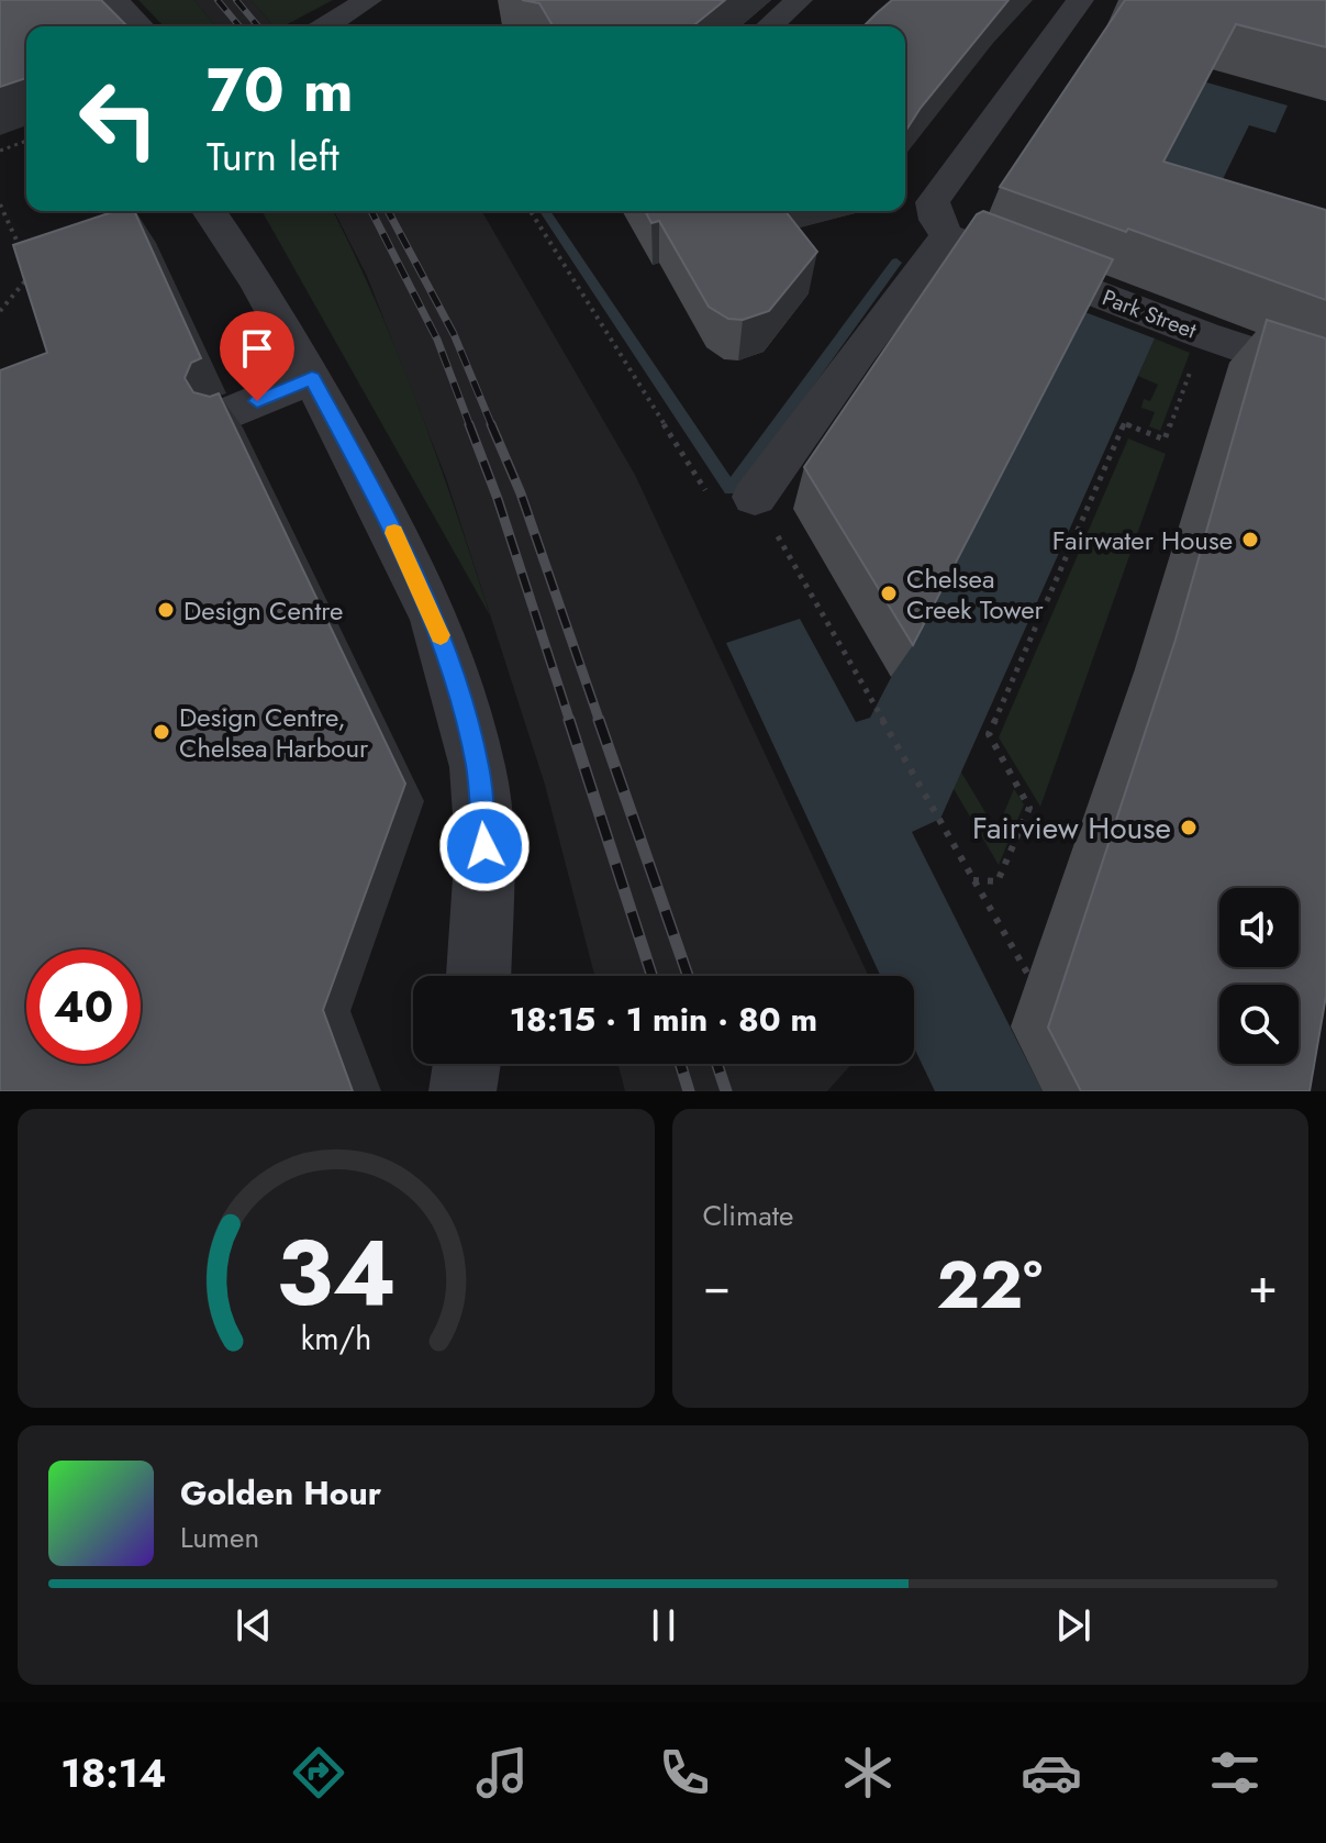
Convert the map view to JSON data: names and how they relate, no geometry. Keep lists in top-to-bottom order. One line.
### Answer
{"streets":{"street":["Park Street"]},"places":["Fairwater House","Chelsea Creek Tower","Design Centre","Design Centre, Chelsea Harbour","Fairview House"],"page":{"turn":["70 m","Turn left"],"limit":"40","trip":"18:15 · 1 min · 80 m","tile":"Climate","heat":["−","22°","+"],"song":["Golden Hour","Lumen"],"tabs":"18:14","gauge":["34","km/h"]}}
